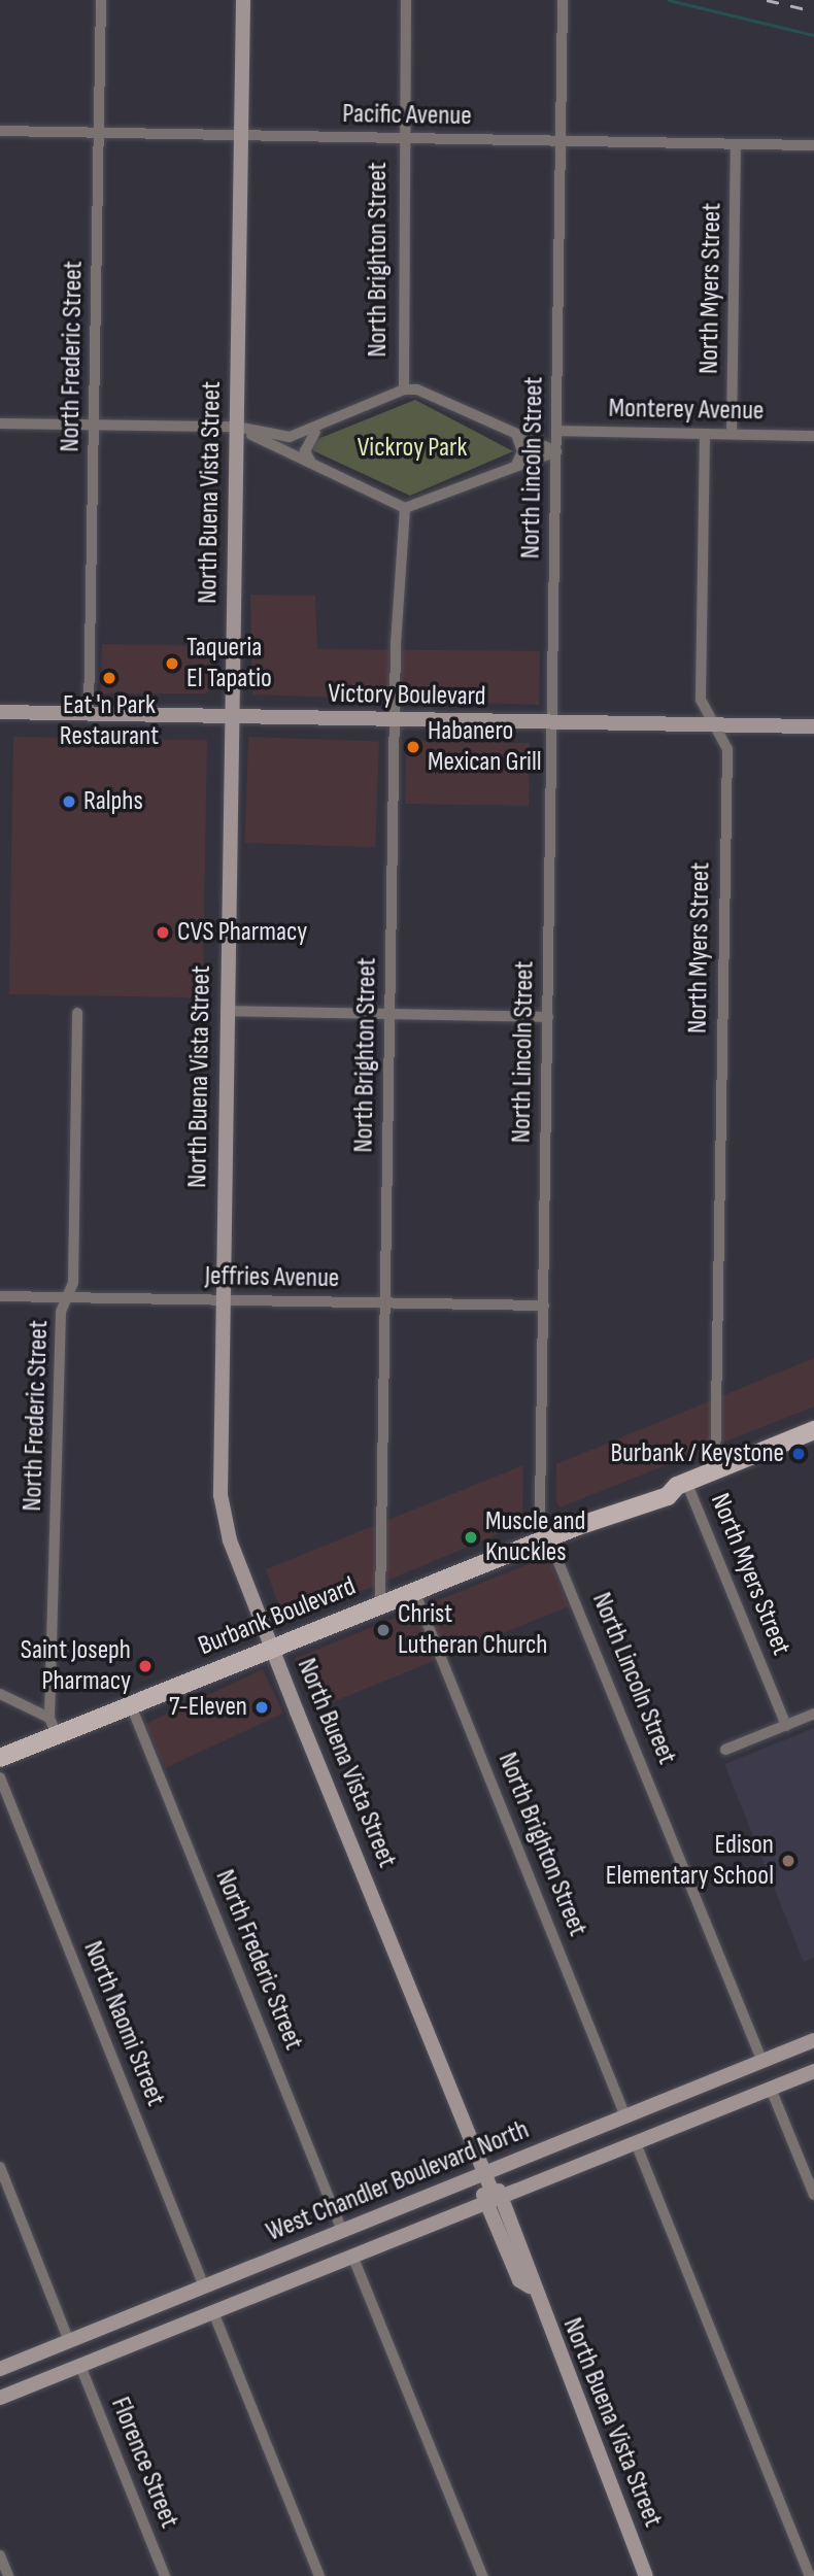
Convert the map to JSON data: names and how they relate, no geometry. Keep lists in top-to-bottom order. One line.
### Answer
{"streets":{"main road":["North Buena Vista Street","Victory Boulevard","Burbank Boulevard","West Chandler Boulevard North"],"street":["Pacific Avenue","North Brighton Street","North Myers Street","North Frederic Street","Monterey Avenue","North Lincoln Street","Jeffries Avenue","North Naomi Street","Florence Street"]},"crossings":[["Pacific Avenue","North Brighton Street"],["Pacific Avenue","North Myers Street"],["Pacific Avenue","North Frederic Street"],["Pacific Avenue","North Lincoln Street"],["Pacific Avenue","North Buena Vista Street"],["North Brighton Street","Victory Boulevard"],["North Brighton Street","Jeffries Avenue"],["North Brighton Street","Burbank Boulevard"],["North Brighton Street","West Chandler Boulevard North"],["North Myers Street","Monterey Avenue"],["North Myers Street","Victory Boulevard"],["North Myers Street","Burbank Boulevard"],["North Frederic Street","Victory Boulevard"],["North Frederic Street","Jeffries Avenue"],["North Frederic Street","Burbank Boulevard"],["North Frederic Street","West Chandler Boulevard North"],["Monterey Avenue","North Lincoln Street"],["North Lincoln Street","Victory Boulevard"],["North Lincoln Street","Jeffries Avenue"],["North Lincoln Street","Burbank Boulevard"],["North Lincoln Street","West Chandler Boulevard North"],["North Buena Vista Street","Victory Boulevard"],["North Buena Vista Street","Jeffries Avenue"],["North Buena Vista Street","Burbank Boulevard"],["North Buena Vista Street","West Chandler Boulevard North"],["North Naomi Street","West Chandler Boulevard North"]],"parks":["Vickroy Park"],"places":["Taqueria El Tapatio","Eat 'n Park Restaurant","Habanero Mexican Grill","Ralphs","CVS Pharmacy","Burbank / Keystone","Muscle and Knuckles","Christ Lutheran Church","Saint Joseph Pharmacy","7-Eleven","Edison Elementary School"]}
